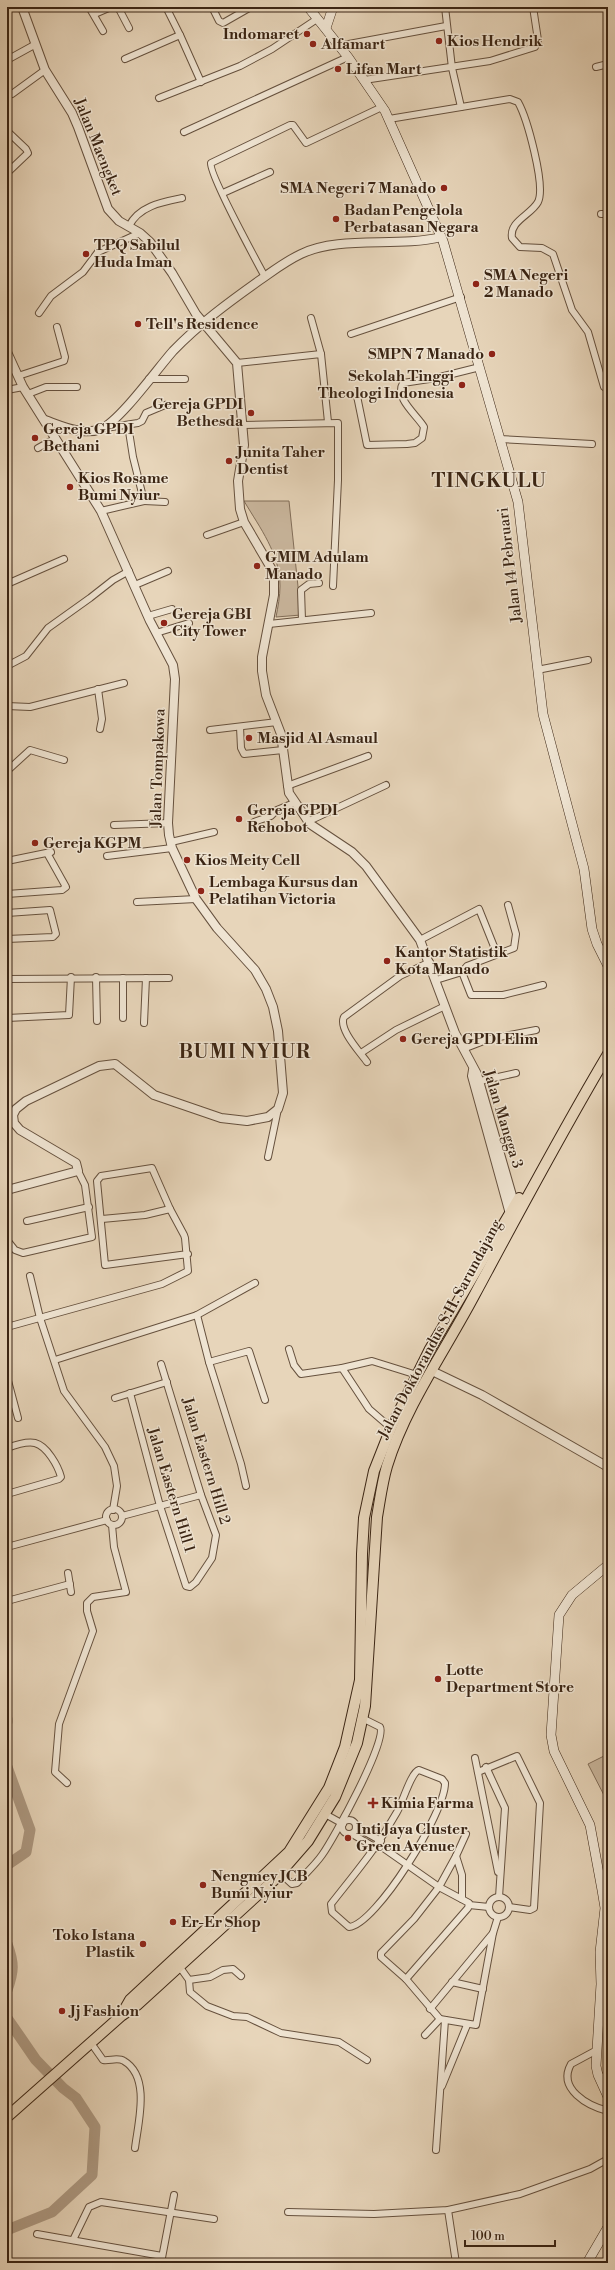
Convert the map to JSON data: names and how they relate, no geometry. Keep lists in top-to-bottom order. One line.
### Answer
{"streets":{"highway":["Jalan Doktorandus S.H. Sarundajang"],"main road":["Jalan 14 Pebruari"],"street":["Jalan Maengket","Jalan Tompakowa","Jalan Mangga 3","Jalan Eastern Hill 2","Jalan Eastern Hill 1"]},"crossings":[["Jalan Eastern Hill 2","Jalan Eastern Hill 1"]],"districts":["TINGKULU","BUMI NYIUR"],"places":{"other":["Indomaret","Kios Hendrik","Alfamart","Lifan Mart","SMA Negeri 7 Manado","Badan Pengelola Perbatasan Negara","TPQ Sabilul Huda Iman","SMA Negeri 2 Manado","Tell's Residence","SMPN 7 Manado","Sekolah Tinggi Theologi Indonesia","Gereja GPDI Bethesda","Gereja GPDI Bethani","Junita Taher Dentist","Kios Rosame Bumi Nyiur","GMIM Adulam Manado","Gereja GBI City Tower","Masjid Al Asmaul","Gereja GPDI Rehobot","Gereja KGPM","Kios Meity Cell","Lembaga Kursus dan Pelatihan Victoria","Kantor Statistik Kota Manado","Gereja GPDI Elim","Lotte Department Store","Inti Jaya Cluster Green Avenue","Nengmey JCB Bumi Nyiur","Er-Er Shop","Toko Istana Plastik","Jj Fashion"],"health":["Kimia Farma"]},"scale_bar":"100 m"}
